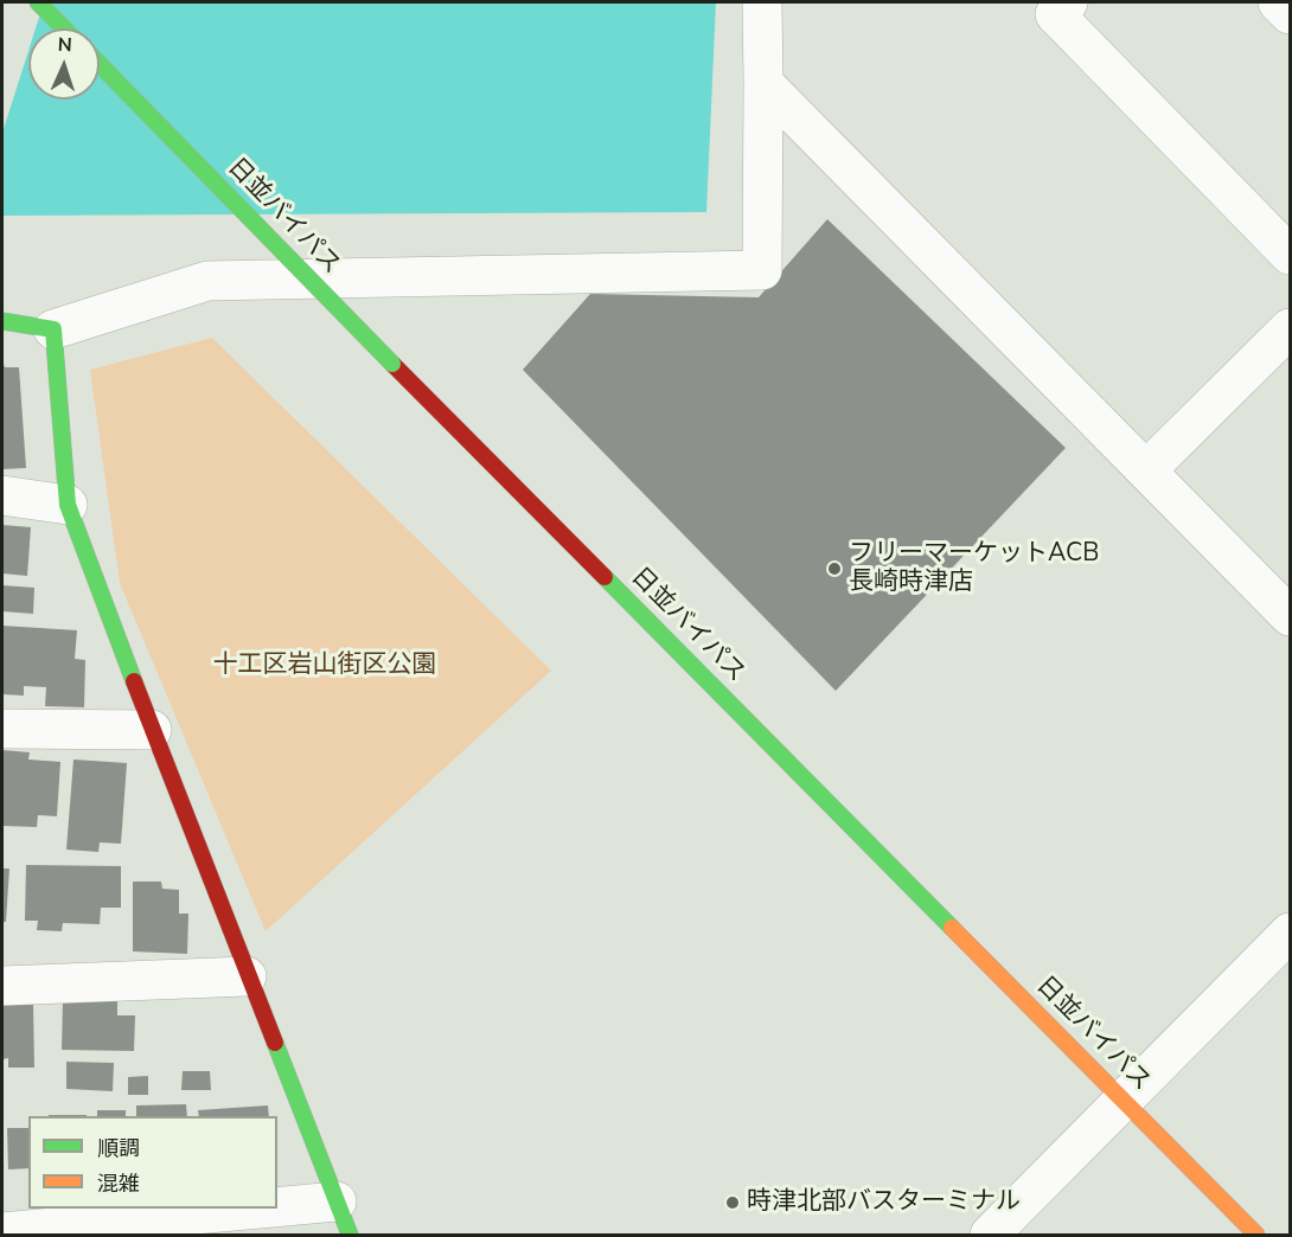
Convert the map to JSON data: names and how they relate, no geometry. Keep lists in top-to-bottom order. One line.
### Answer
{"streets":{"main road":["日並バイパス"]},"parks":["十工区岩山街区公園"],"places":["フリーマーケットACB 長崎時津店","時津北部バスターミナル"],"legend":["順調","混雑"],"north":"top"}
